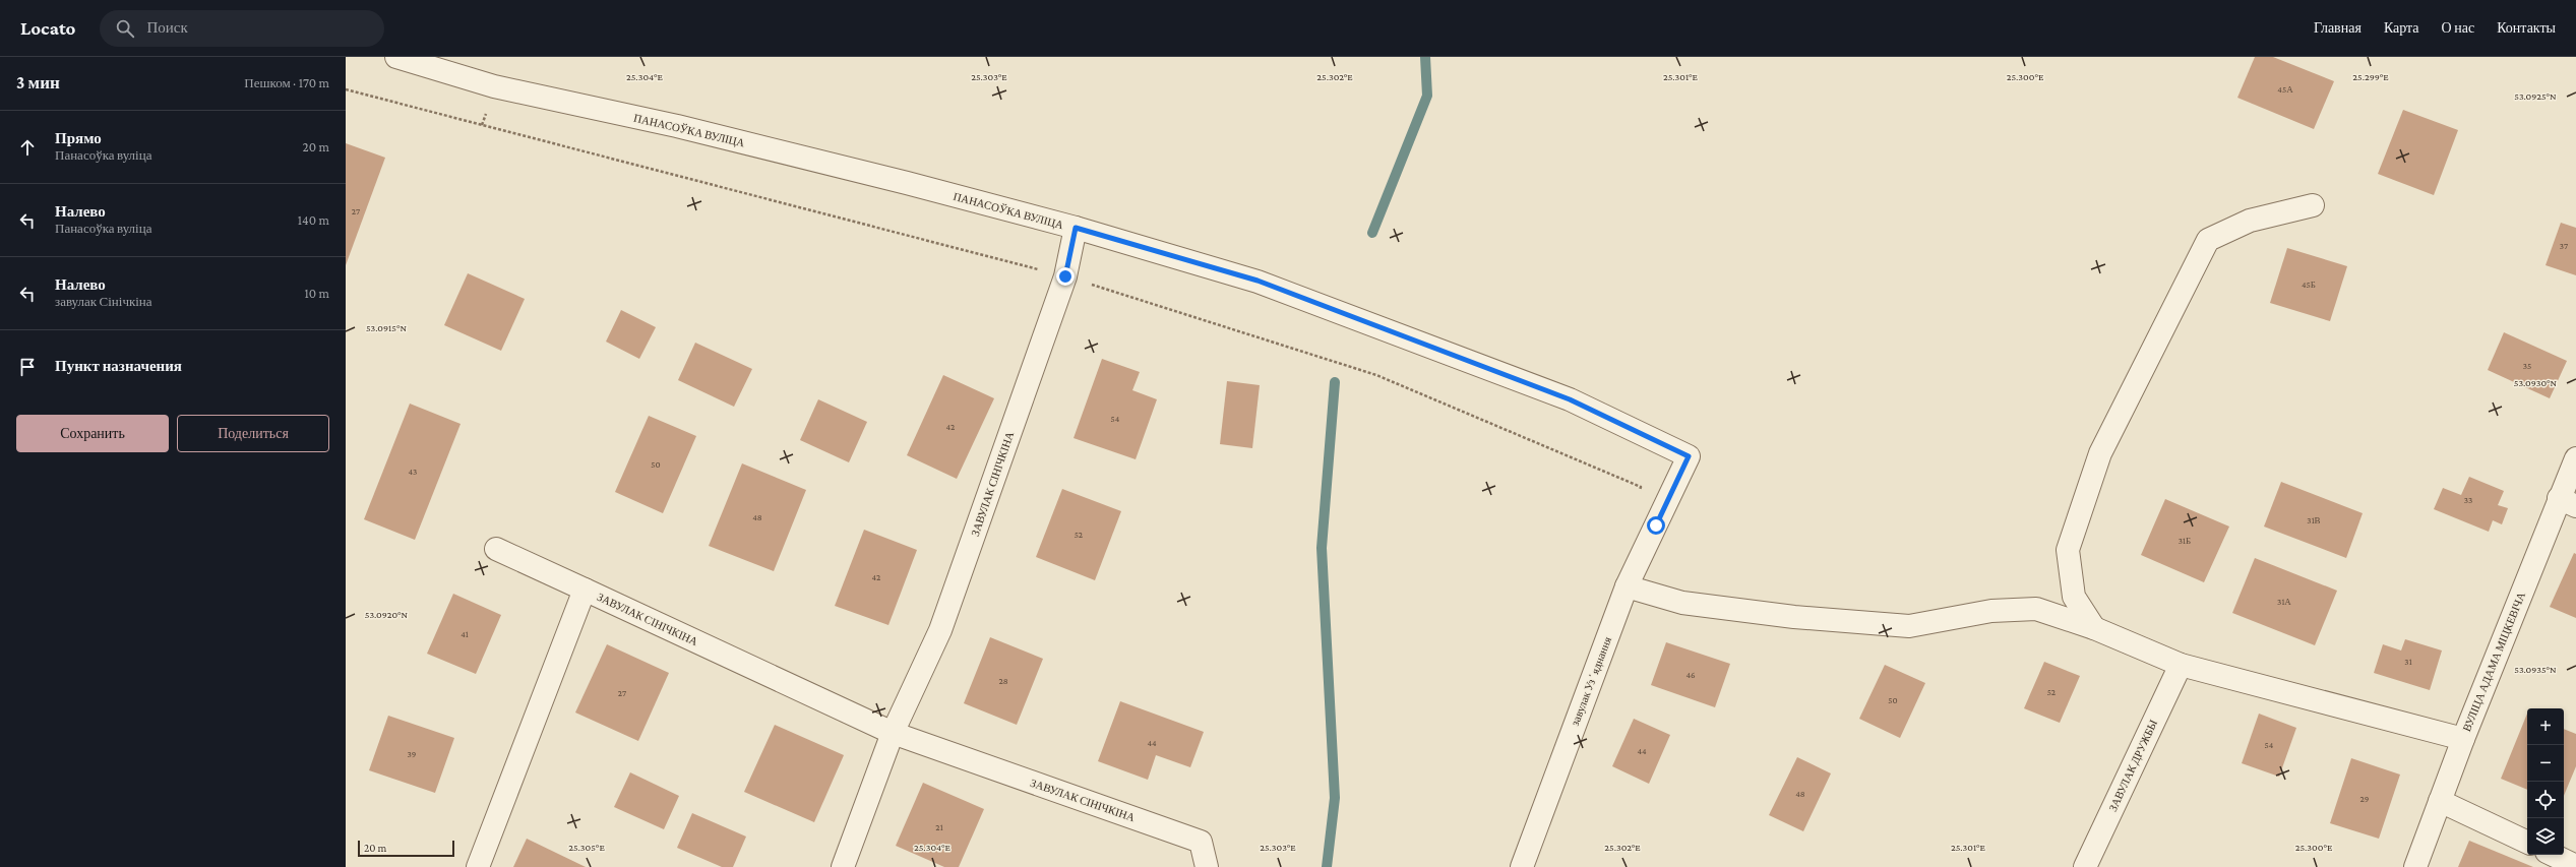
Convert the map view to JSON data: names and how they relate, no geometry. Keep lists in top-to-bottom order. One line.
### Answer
{"streets":{"street":["ПАНАСОЎКА ВУЛІЦА","ЗАВУЛАК СІНІЧКІНА","ВУЛІЦА АДАМА МІЦКЕВІЧА","завулак Узʼяднання","ЗАВУЛАК ДРУЖБЫ"]},"crossings":[["ПАНАСОЎКА ВУЛІЦА","ЗАВУЛАК СІНІЧКІНА"],["ПАНАСОЎКА ВУЛІЦА","завулак Узʼяднання"]],"house_numbers":["45А","27","37","45Б","35","54","42","50","43","33","48","31В","52","31Б","42","31А","41","31","46","28","52","27","50","44","54","44","39","48","29","21"],"scale_bar":"20 m","page":{"header":"Locato","search":"Поиск","nav":["Главная","Карта","О нас","Контакты"],"heading":["3 мин","Пешком · 170 m"],"list":[["Прямо","Панасоўка вуліца","20 m"],["Налево","Панасоўка вуліца","140 m"],["Налево","завулак Сінічкіна","10 m"],"Пункт назначения"],"buttons":["Сохранить","Поделиться"],"map_buttons":["+","−"],"scale":"20 m"},"coordinates":["25.301°E","25.300°E","25.299°E","25.304°E","25.303°E","25.302°E","53.0925°N","53.0915°N","53.0930°N","53.0920°N","53.0935°N","25.305°E"]}
